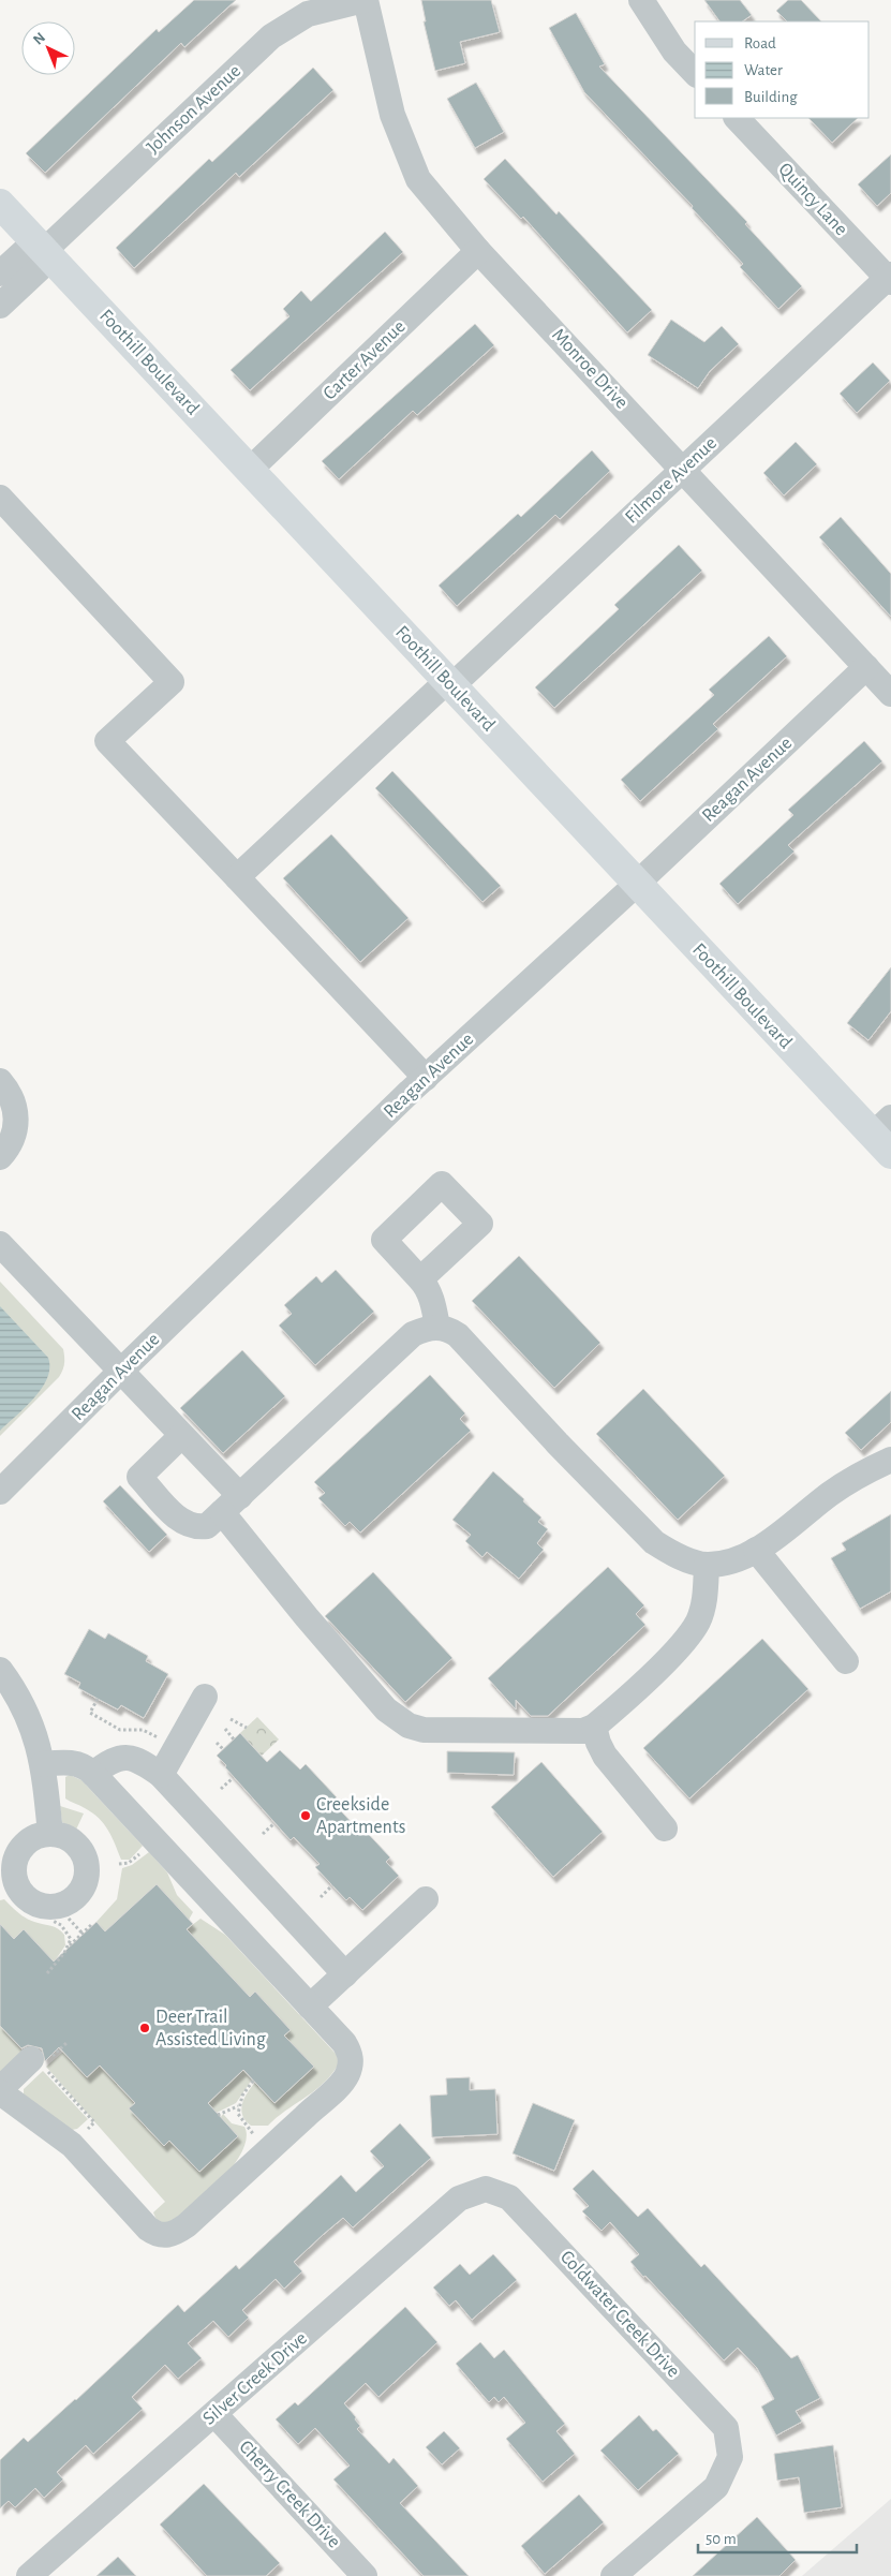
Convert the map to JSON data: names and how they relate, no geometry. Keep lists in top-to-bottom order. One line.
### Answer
{"streets":{"main road":["Foothill Boulevard"],"street":["Johnson Avenue","Quincy Lane","Carter Avenue","Monroe Drive","Filmore Avenue","Reagan Avenue","Coldwater Creek Drive","Silver Creek Drive","Cherry Creek Drive"]},"crossings":[["Johnson Avenue","Foothill Boulevard"],["Johnson Avenue","Monroe Drive"],["Quincy Lane","Filmore Avenue"],["Carter Avenue","Foothill Boulevard"],["Carter Avenue","Monroe Drive"],["Foothill Boulevard","Filmore Avenue"],["Foothill Boulevard","Reagan Avenue"],["Monroe Drive","Filmore Avenue"],["Monroe Drive","Reagan Avenue"],["Coldwater Creek Drive","Silver Creek Drive"],["Silver Creek Drive","Cherry Creek Drive"]],"places":["Creekside Apartments","Deer Trail Assisted Living"],"legend":["Road","Water","Building"],"scale_bar":"50 m","north":"top left"}
